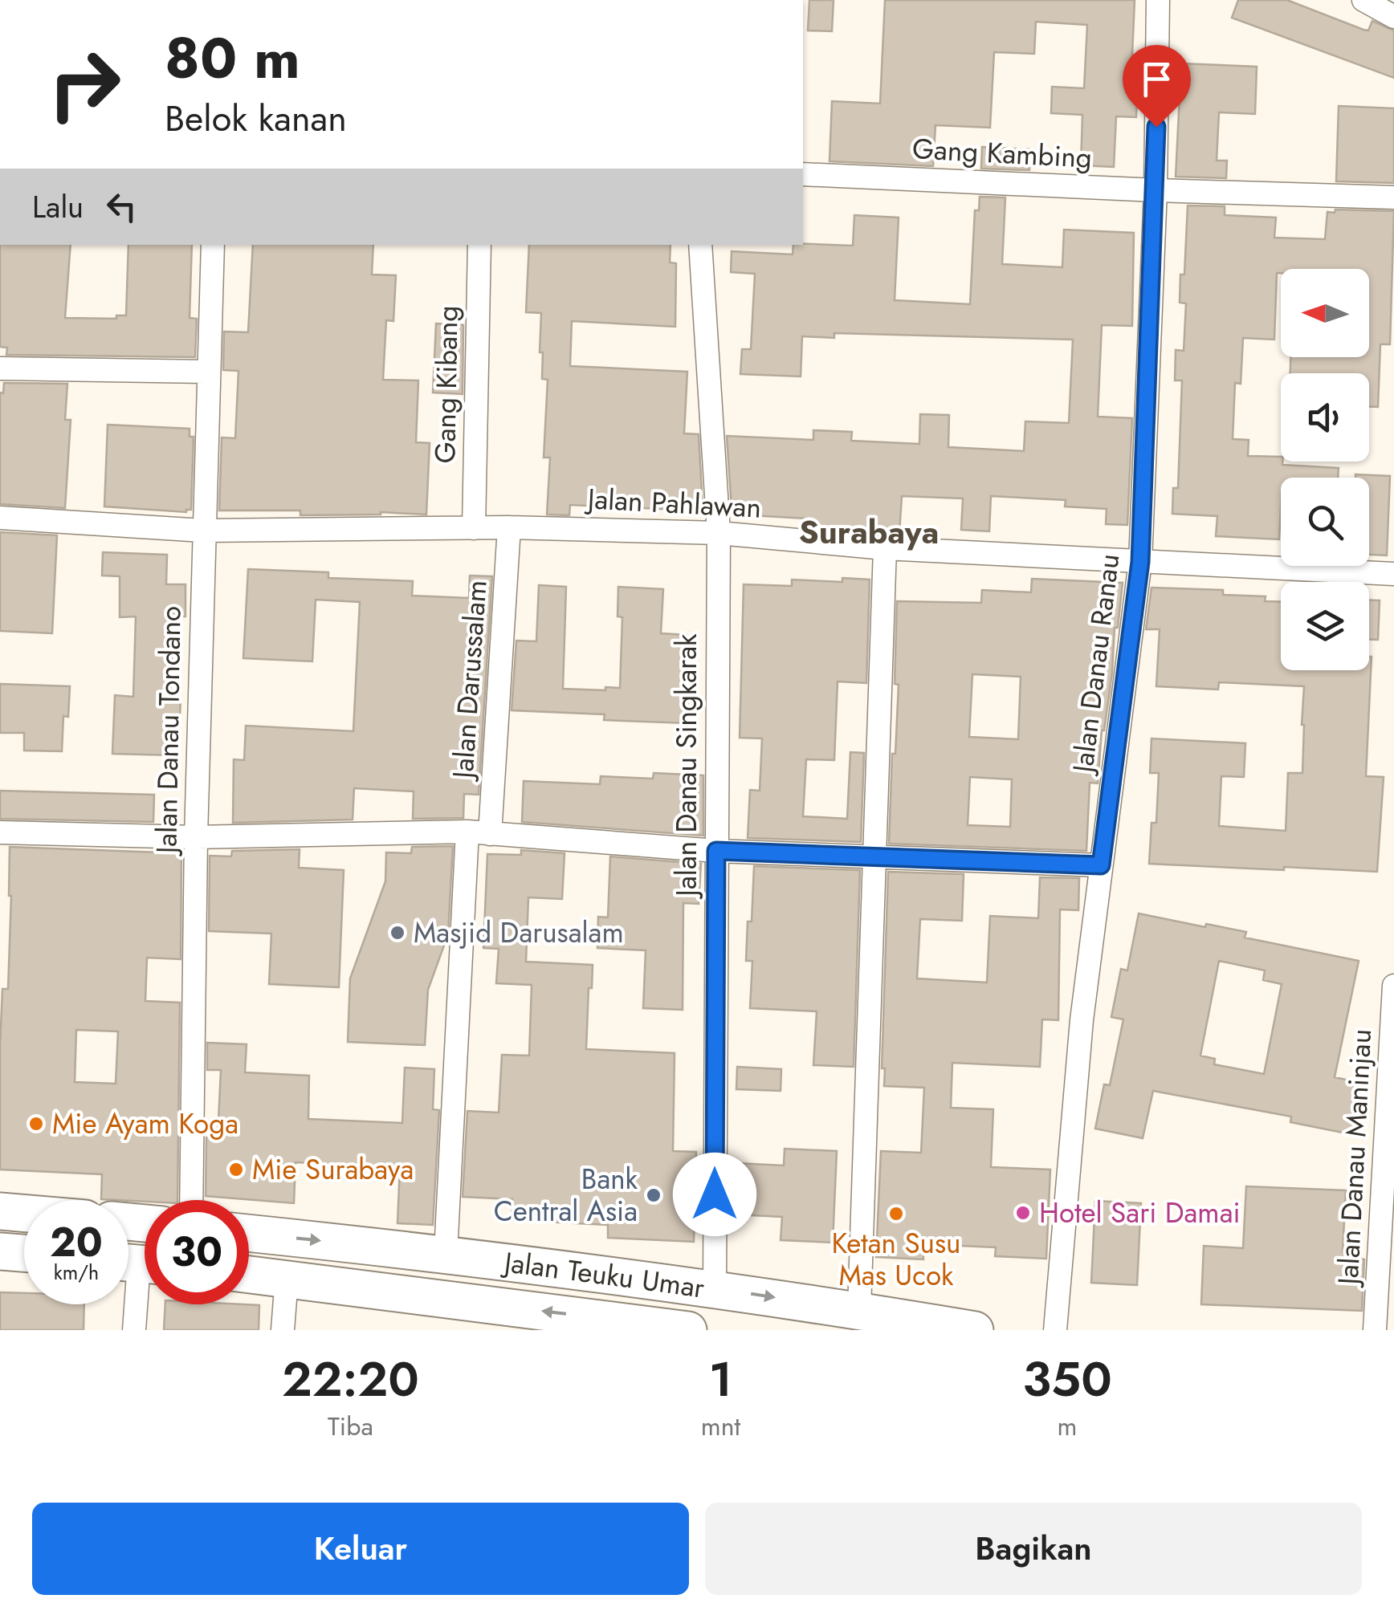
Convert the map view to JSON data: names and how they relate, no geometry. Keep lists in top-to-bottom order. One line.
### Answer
{"streets":{"highway":["Jalan Teuku Umar"],"street":["Gang Kambing","Gang Kibang","Jalan Pahlawan","Jalan Danau Ranau","Jalan Darussalam","Jalan Danau Tondano","Jalan Danau Singkarak","Jalan Danau Maninjau"]},"crossings":[["Gang Kambing","Jalan Danau Ranau"],["Gang Kibang","Jalan Pahlawan"],["Jalan Pahlawan","Jalan Danau Ranau"],["Jalan Pahlawan","Jalan Darussalam"],["Jalan Pahlawan","Jalan Danau Tondano"],["Jalan Pahlawan","Jalan Danau Singkarak"],["Jalan Danau Singkarak","Jalan Teuku Umar"]],"districts":["Surabaya"],"places":["Masjid Darusalam","Mie Ayam Koga","Mie Surabaya","Bank Central Asia","Hotel Sari Damai","Ketan Susu Mas Ucok"],"north":"left","page":{"turn":["80 m","Belok kanan"],"then":"Lalu","speed":"20 km/h","limit":"30","eta":["22:20","Tiba","1","mnt","350","m"],"buttons":["Keluar","Bagikan"]}}
